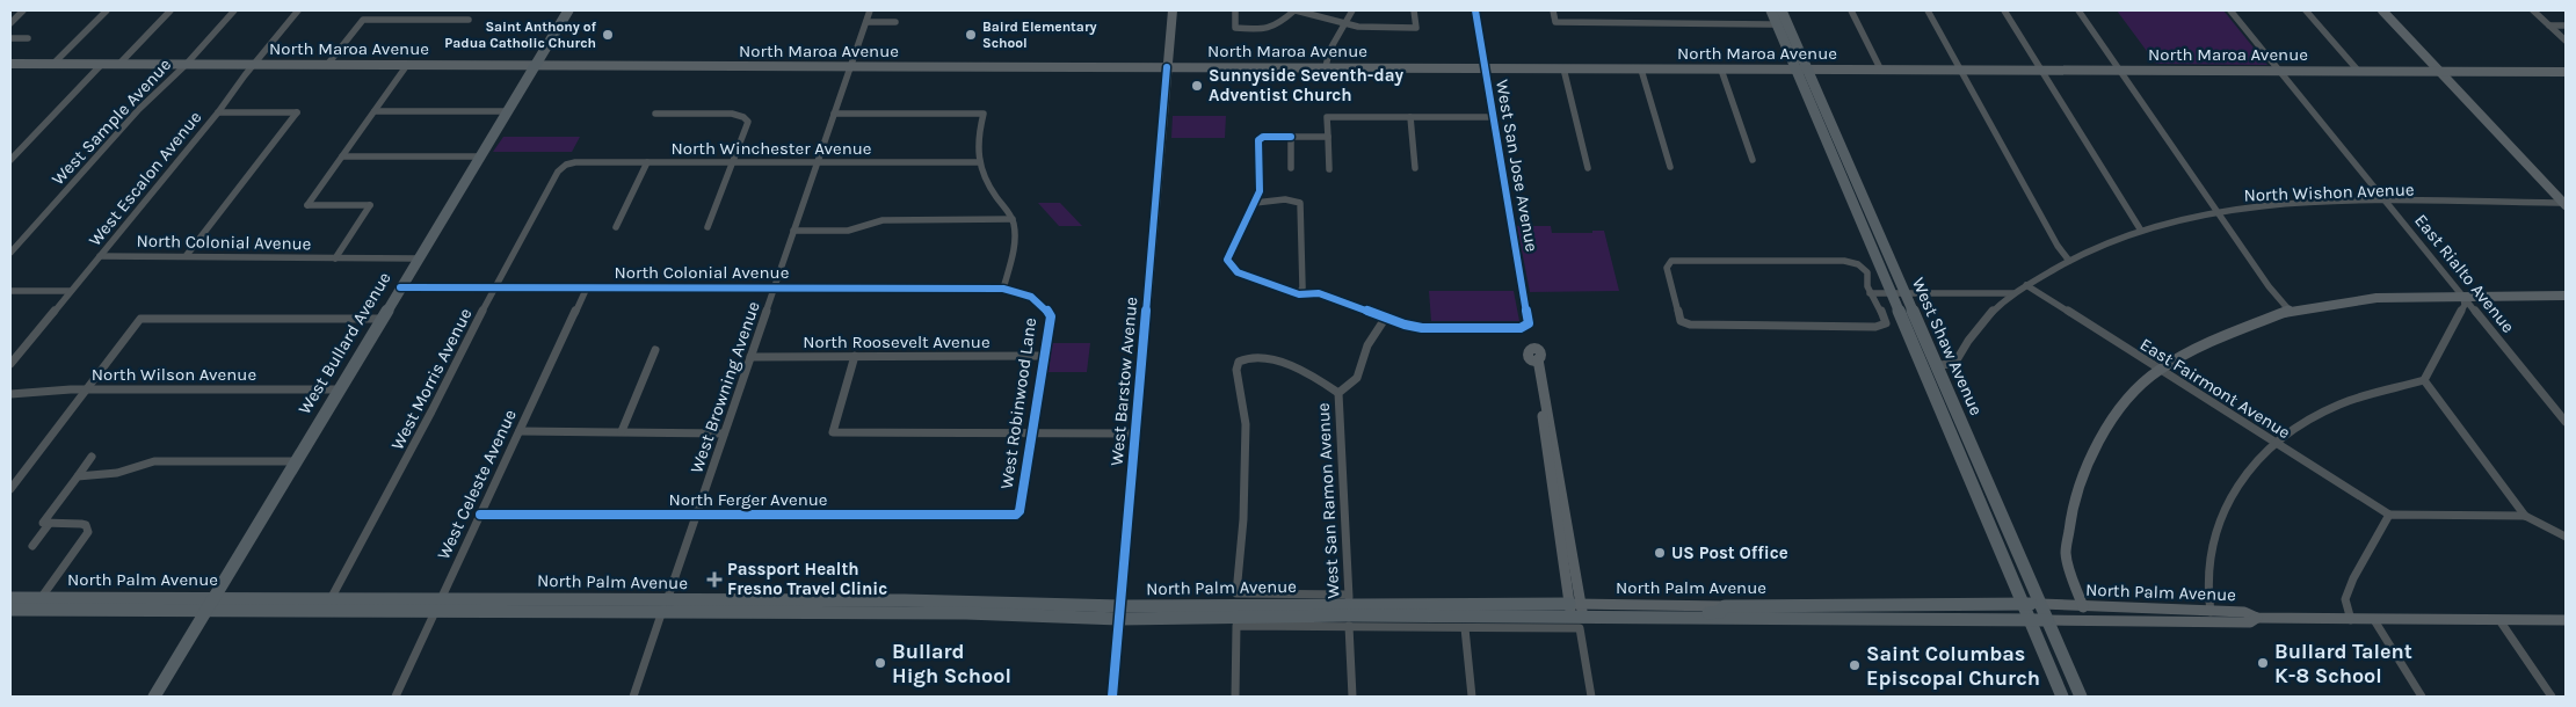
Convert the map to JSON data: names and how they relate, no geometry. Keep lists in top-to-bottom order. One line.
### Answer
{"streets":{"main road":["North Maroa Avenue","West Bullard Avenue","West Shaw Avenue","West Barstow Avenue","North Palm Avenue"],"street":["West Sample Avenue","North Winchester Avenue","West San Jose Avenue","West Escalon Avenue","North Wishon Avenue","North Colonial Avenue","East Rialto Avenue","North Roosevelt Avenue","North Wilson Avenue","West Morris Avenue","West Browning Avenue","East Fairmont Avenue","West Robinwood Lane","West Celeste Avenue","North Ferger Avenue","West San Ramon Avenue"]},"crossings":[["North Maroa Avenue","West Sample Avenue"],["North Maroa Avenue","West San Jose Avenue"],["North Maroa Avenue","West Escalon Avenue"],["North Maroa Avenue","East Rialto Avenue"],["North Maroa Avenue","West Bullard Avenue"],["North Maroa Avenue","West Shaw Avenue"],["North Maroa Avenue","West Barstow Avenue"],["North Maroa Avenue","West Browning Avenue"],["North Winchester Avenue","West Morris Avenue"],["North Winchester Avenue","West Browning Avenue"],["West San Jose Avenue","West San Ramon Avenue"],["West Escalon Avenue","North Colonial Avenue"],["North Wishon Avenue","East Rialto Avenue"],["North Wishon Avenue","West Shaw Avenue"],["North Wishon Avenue","East Fairmont Avenue"],["North Colonial Avenue","West Bullard Avenue"],["North Colonial Avenue","West Morris Avenue"],["North Colonial Avenue","West Browning Avenue"],["North Colonial Avenue","West Robinwood Lane"],["North Colonial Avenue","West Celeste Avenue"],["North Roosevelt Avenue","West Browning Avenue"],["North Roosevelt Avenue","West Robinwood Lane"],["West Bullard Avenue","North Wilson Avenue"],["West Bullard Avenue","North Palm Avenue"],["West Shaw Avenue","North Palm Avenue"],["West Morris Avenue","North Palm Avenue"],["West Barstow Avenue","North Palm Avenue"],["West Browning Avenue","North Ferger Avenue"],["West Browning Avenue","North Palm Avenue"],["West Robinwood Lane","North Ferger Avenue"],["West Celeste Avenue","North Ferger Avenue"],["West Celeste Avenue","North Palm Avenue"],["West San Ramon Avenue","North Palm Avenue"]],"places":{"other":["Saint Anthony of Padua Catholic Church","Baird Elementary School","Sunnyside Seventh-day Adventist Church","US Post Office","Bullard High School","Bullard Talent K-8 School","Saint Columbas Episcopal Church"],"health":["Passport Health Fresno Travel Clinic"]}}
